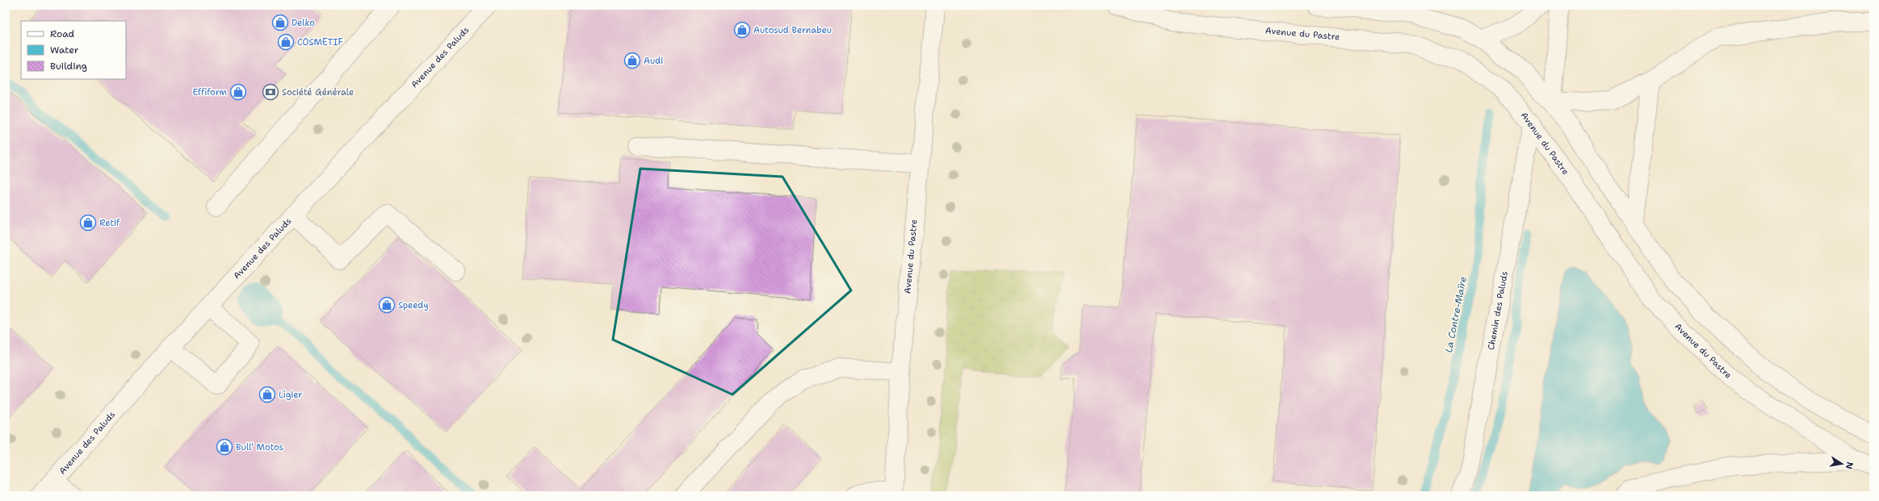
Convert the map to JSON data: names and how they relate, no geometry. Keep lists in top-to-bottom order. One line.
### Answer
{"streets":{"street":["Avenue du Pastre","Avenue des Paluds","Chemin des Paluds"]},"crossings":[["Avenue du Pastre","Chemin des Paluds"]],"water":["La Contre-Maïre"],"places":{"shop":["Delko","Autosud Bernabeu","COSMETIF","Audi","Effiform","Retif","Speedy","Ligier","Bull' Motos"],"bank":["Société Générale"]},"legend":["Road","Water","Building"],"north":"right"}
